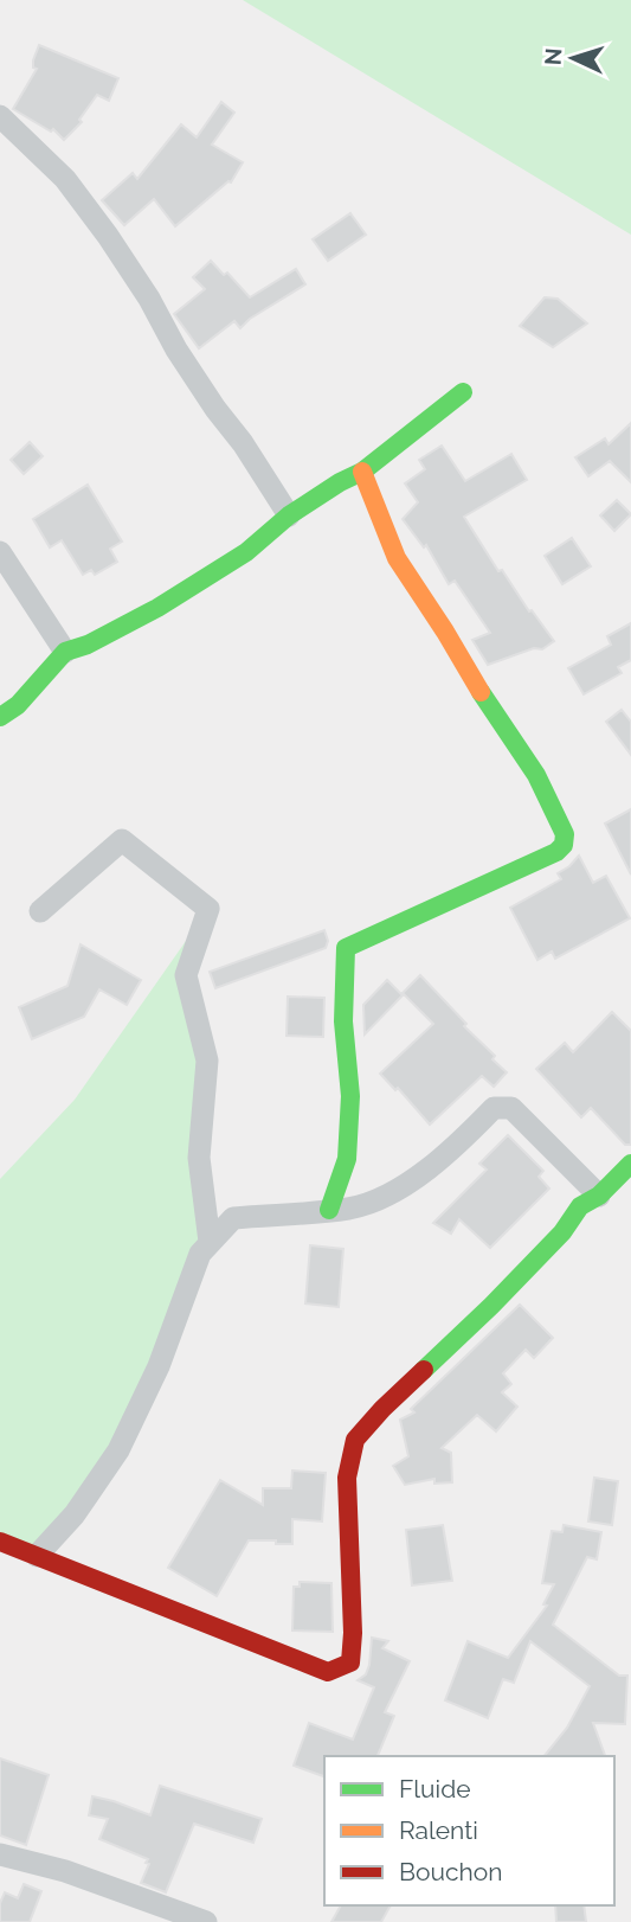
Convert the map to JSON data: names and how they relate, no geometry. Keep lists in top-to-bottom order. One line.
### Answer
{"legend":["Fluide","Ralenti","Bouchon"],"north":"left"}
